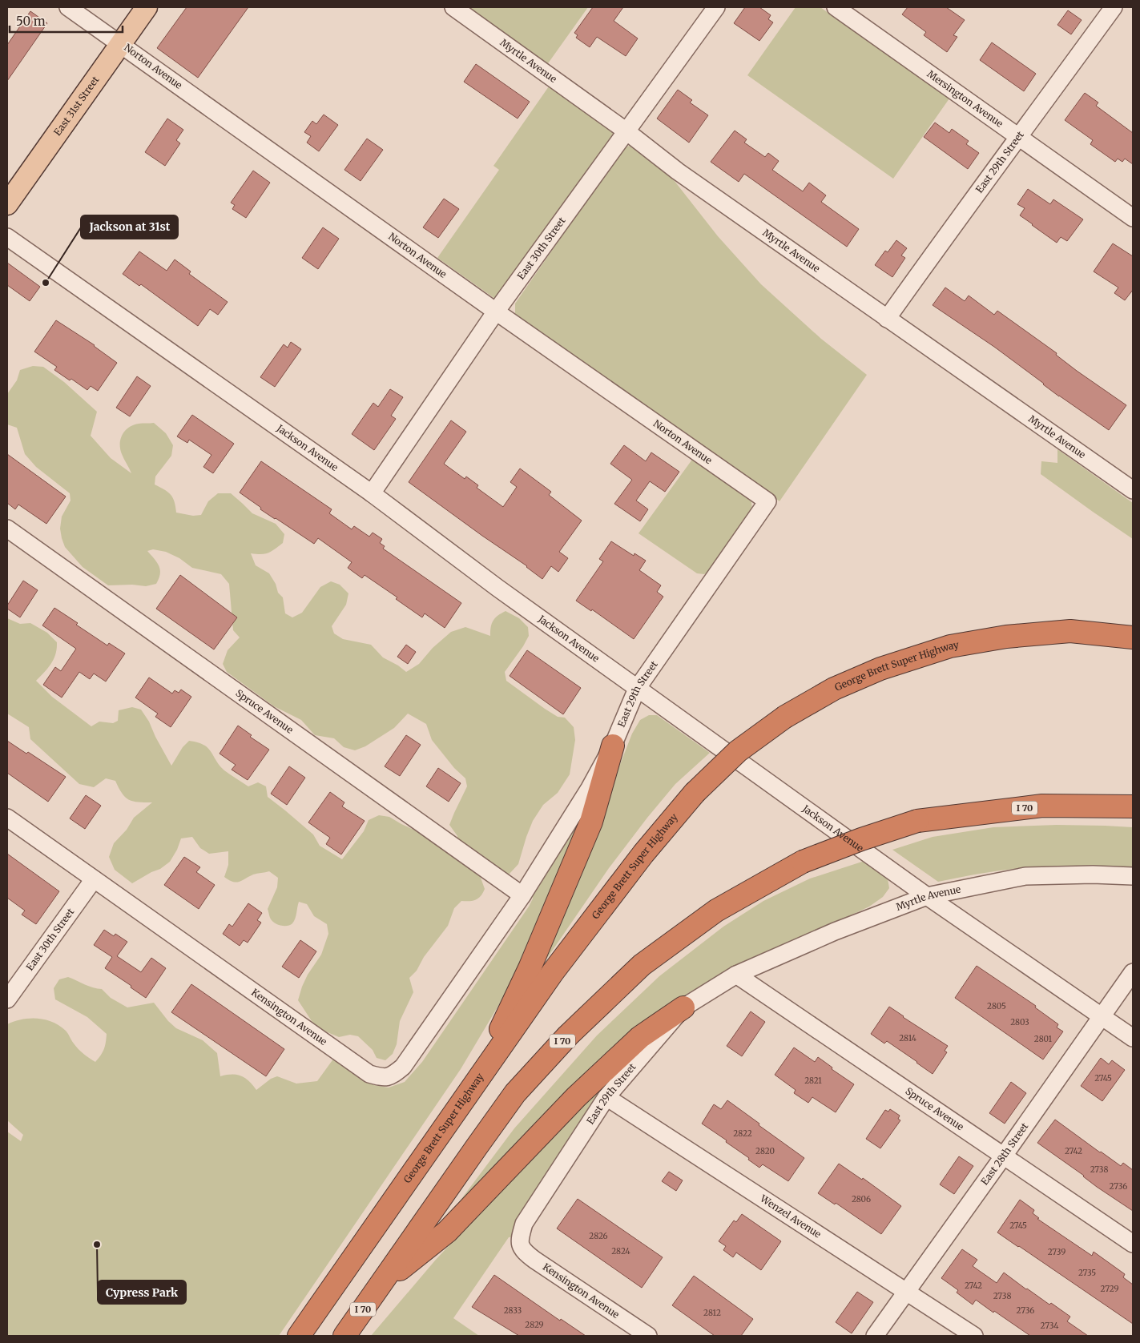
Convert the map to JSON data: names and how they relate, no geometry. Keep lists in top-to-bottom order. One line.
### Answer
{"streets":{"highway":["George Brett Super Highway","I 70"],"main road":["East 31st Street"],"street":["Myrtle Avenue","Norton Avenue","Mersington Avenue","East 29th Street","East 30th Street","Jackson Avenue","Spruce Avenue","Kensington Avenue","East 28th Street","Wenzel Avenue"]},"crossings":[["Myrtle Avenue","East 29th Street"],["Myrtle Avenue","East 30th Street"],["Myrtle Avenue","Jackson Avenue"],["Myrtle Avenue","Spruce Avenue"],["Norton Avenue","East 31st Street"],["Norton Avenue","East 29th Street"],["Norton Avenue","East 30th Street"],["Mersington Avenue","East 29th Street"],["East 29th Street","Jackson Avenue"],["East 29th Street","Spruce Avenue"],["East 29th Street","Kensington Avenue"],["East 29th Street","Wenzel Avenue"],["East 30th Street","Jackson Avenue"],["East 30th Street","Kensington Avenue"],["Jackson Avenue","East 28th Street"],["Spruce Avenue","Kensington Avenue"],["Spruce Avenue","East 28th Street"],["East 28th Street","Wenzel Avenue"]],"places":["Jackson at 31st","Cypress Park"],"house_numbers":["2805","2803","2814","2801","2745","2821","2822","2820","2742","2738","2736","2806","2745","2826","2824","2739","2735","2742","2729","2738","2833","2736","2812","2829","2734"],"scale_bar":"50 m"}
